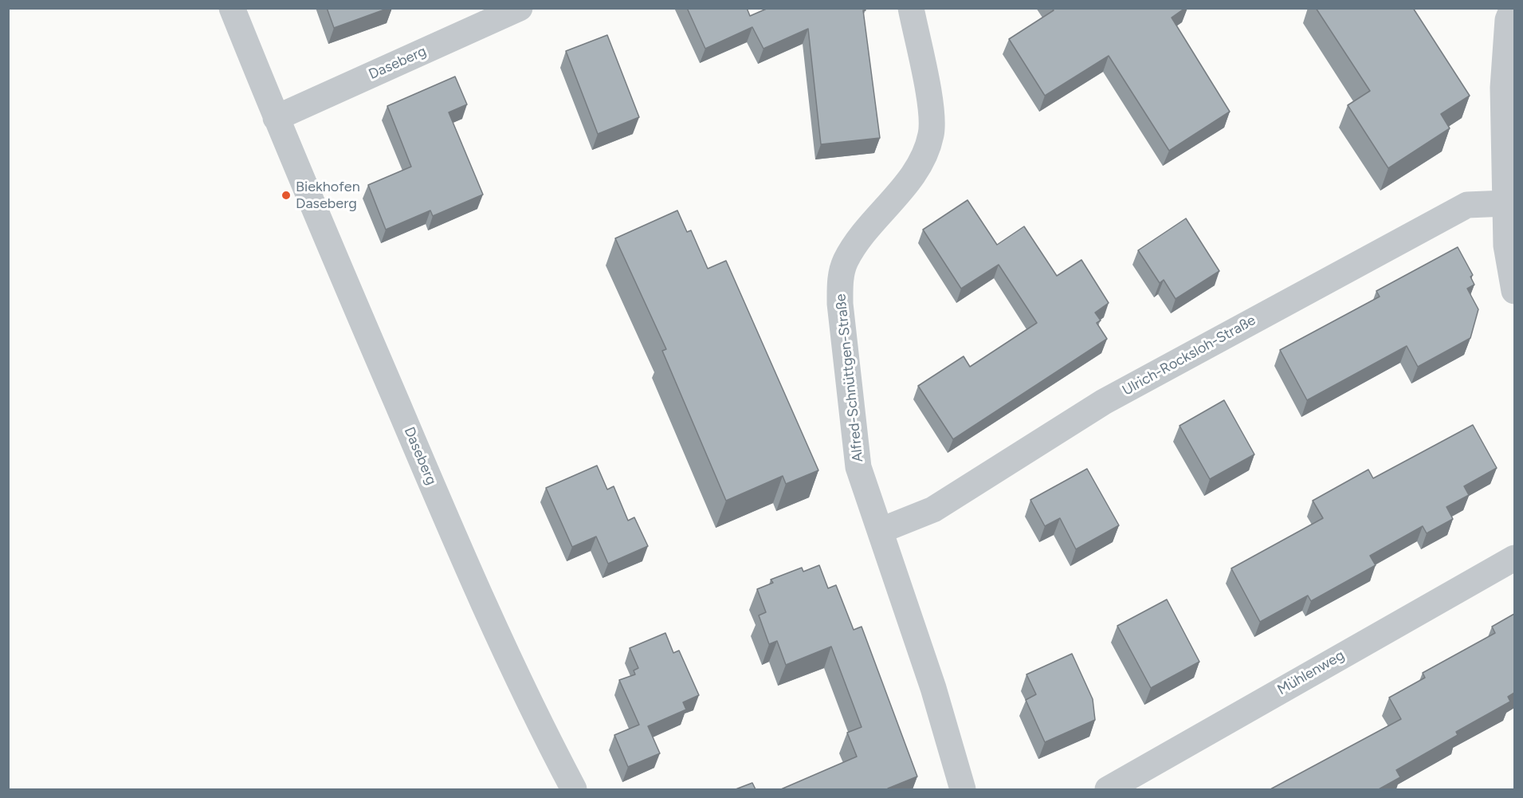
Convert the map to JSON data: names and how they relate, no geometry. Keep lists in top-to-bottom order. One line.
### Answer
{"streets":{"street":["Daseberg","Ulrich-Rocksloh-Straße","Alfred-Schnüttgen-Straße","Mühlenweg"]},"crossings":[["Ulrich-Rocksloh-Straße","Alfred-Schnüttgen-Straße"]],"places":["Biekhofen Daseberg"]}
